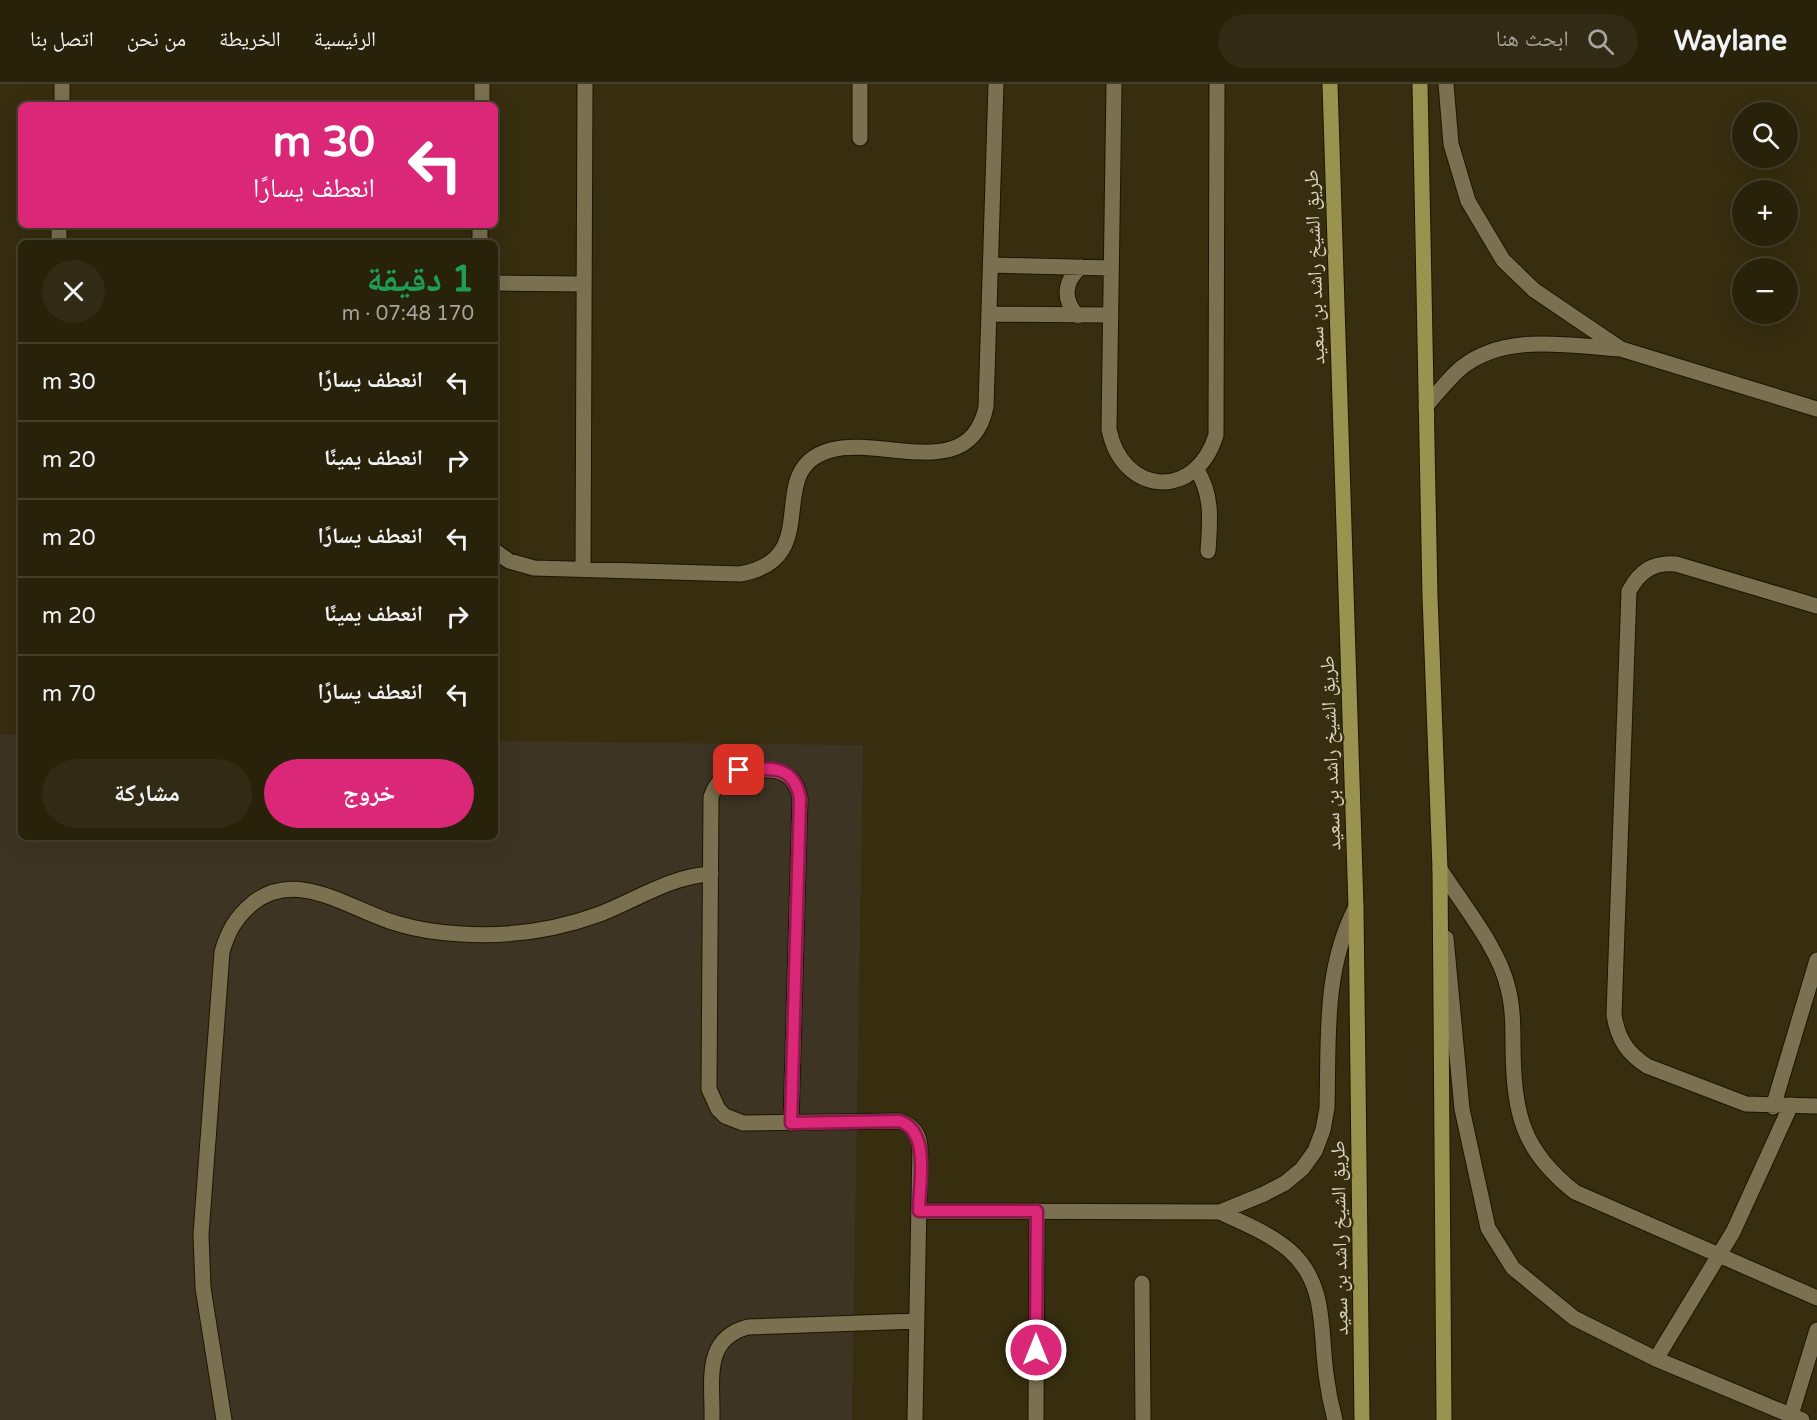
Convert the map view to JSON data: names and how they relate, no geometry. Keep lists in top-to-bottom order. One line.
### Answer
{"streets":{"main road":["طريق الشيخ راشد بن سعيد"]},"page":{"header":"Waylane","search":"ابحث هنا","nav":["الرئيسية","الخريطة","من نحن","اتصل بنا"],"map_buttons":["+","−"],"turn":["30 m","انعطف يسارًا"],"heading":["1 دقيقة","170 m · 07:48"],"list":[{"name":"انعطف يسارًا","value":"30 m"},{"name":"انعطف يمينًا","value":"20 m"},{"name":"انعطف يسارًا","value":"20 m"},{"name":"انعطف يمينًا","value":"20 m"},{"name":"انعطف يسارًا","value":"70 m"}],"buttons":["خروج","مشاركة"]}}
